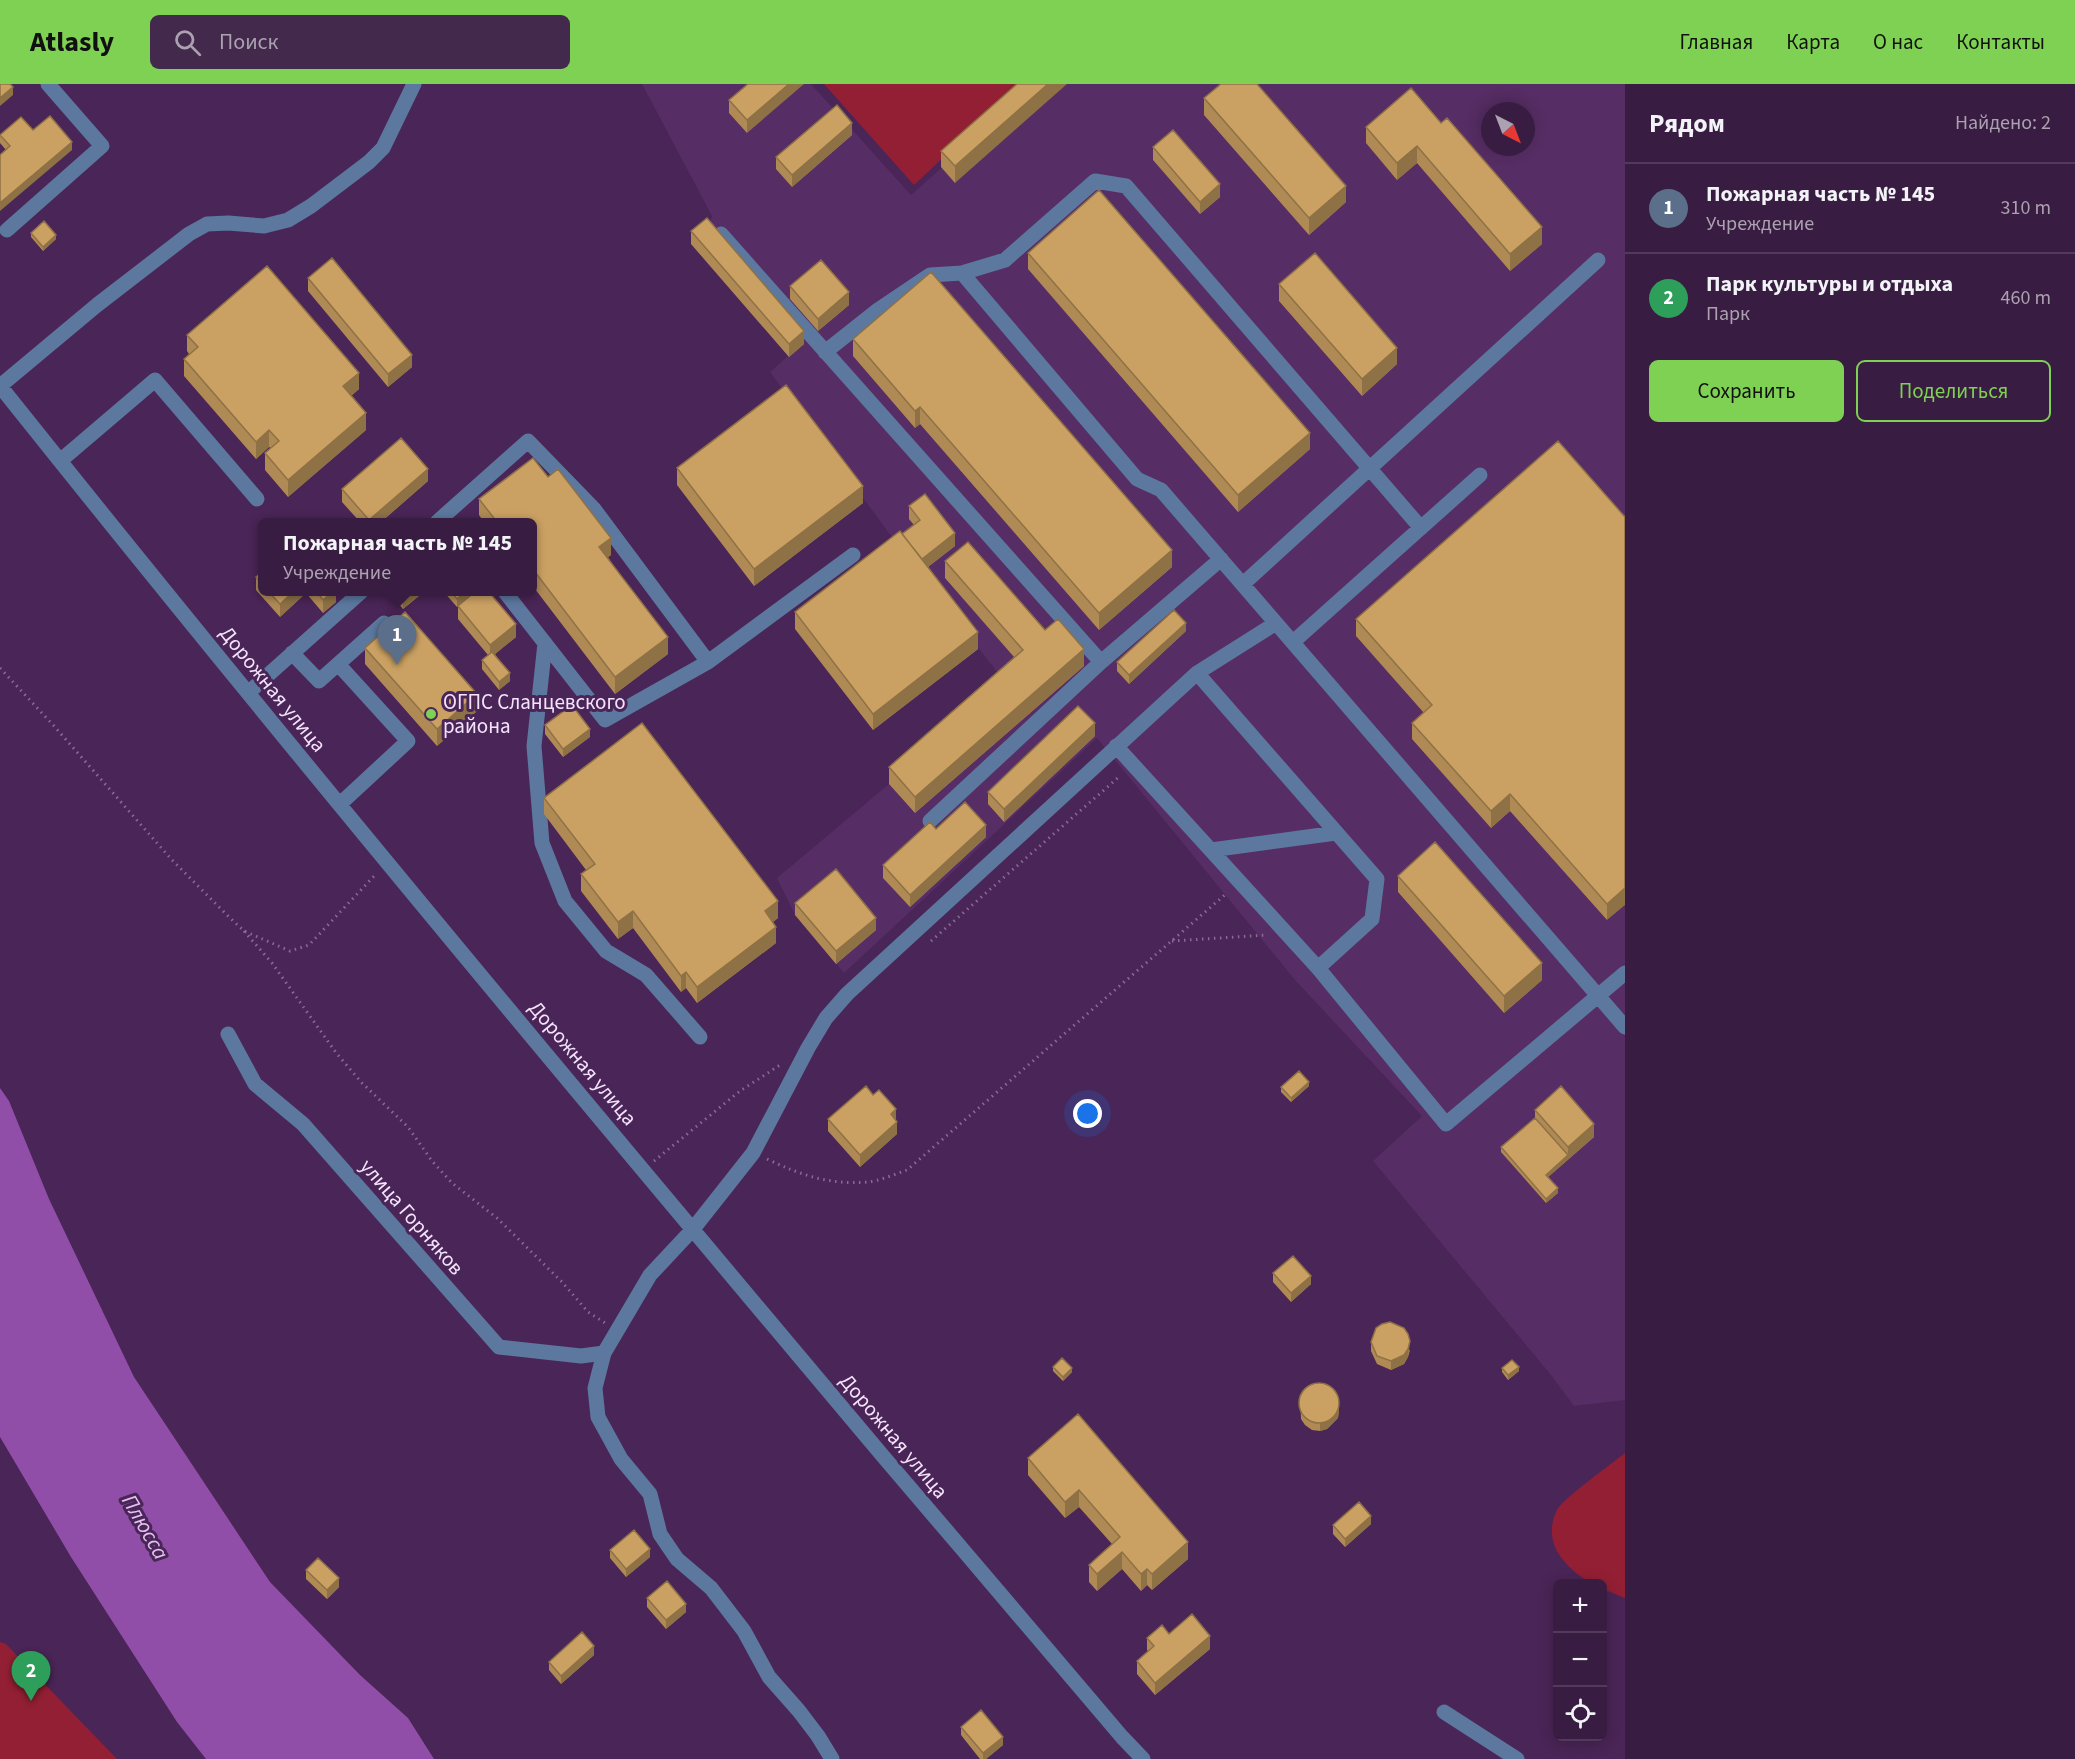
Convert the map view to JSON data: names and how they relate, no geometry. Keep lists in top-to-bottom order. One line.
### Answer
{"streets":{"street":["Дорожная улица","улица Горняков"]},"water":["Плюсса"],"places":["ОГПС Сланцевского района"],"north":"bottom right","page":{"header":"Atlasly","search":"Поиск","nav":["Главная","Карта","О нас","Контакты"],"heading":["Рядом","Найдено: 2"],"list":[{"mark":"1","name":"Пожарная часть № 145","note":"Учреждение","value":"310 m"},{"mark":"2","name":"Парк культуры и отдыха","note":"Парк","value":"460 m"}],"buttons":["Сохранить","Поделиться"],"popup":["Пожарная часть № 145","Учреждение"],"pins":["1","2"],"map_buttons":["+","−"]}}
